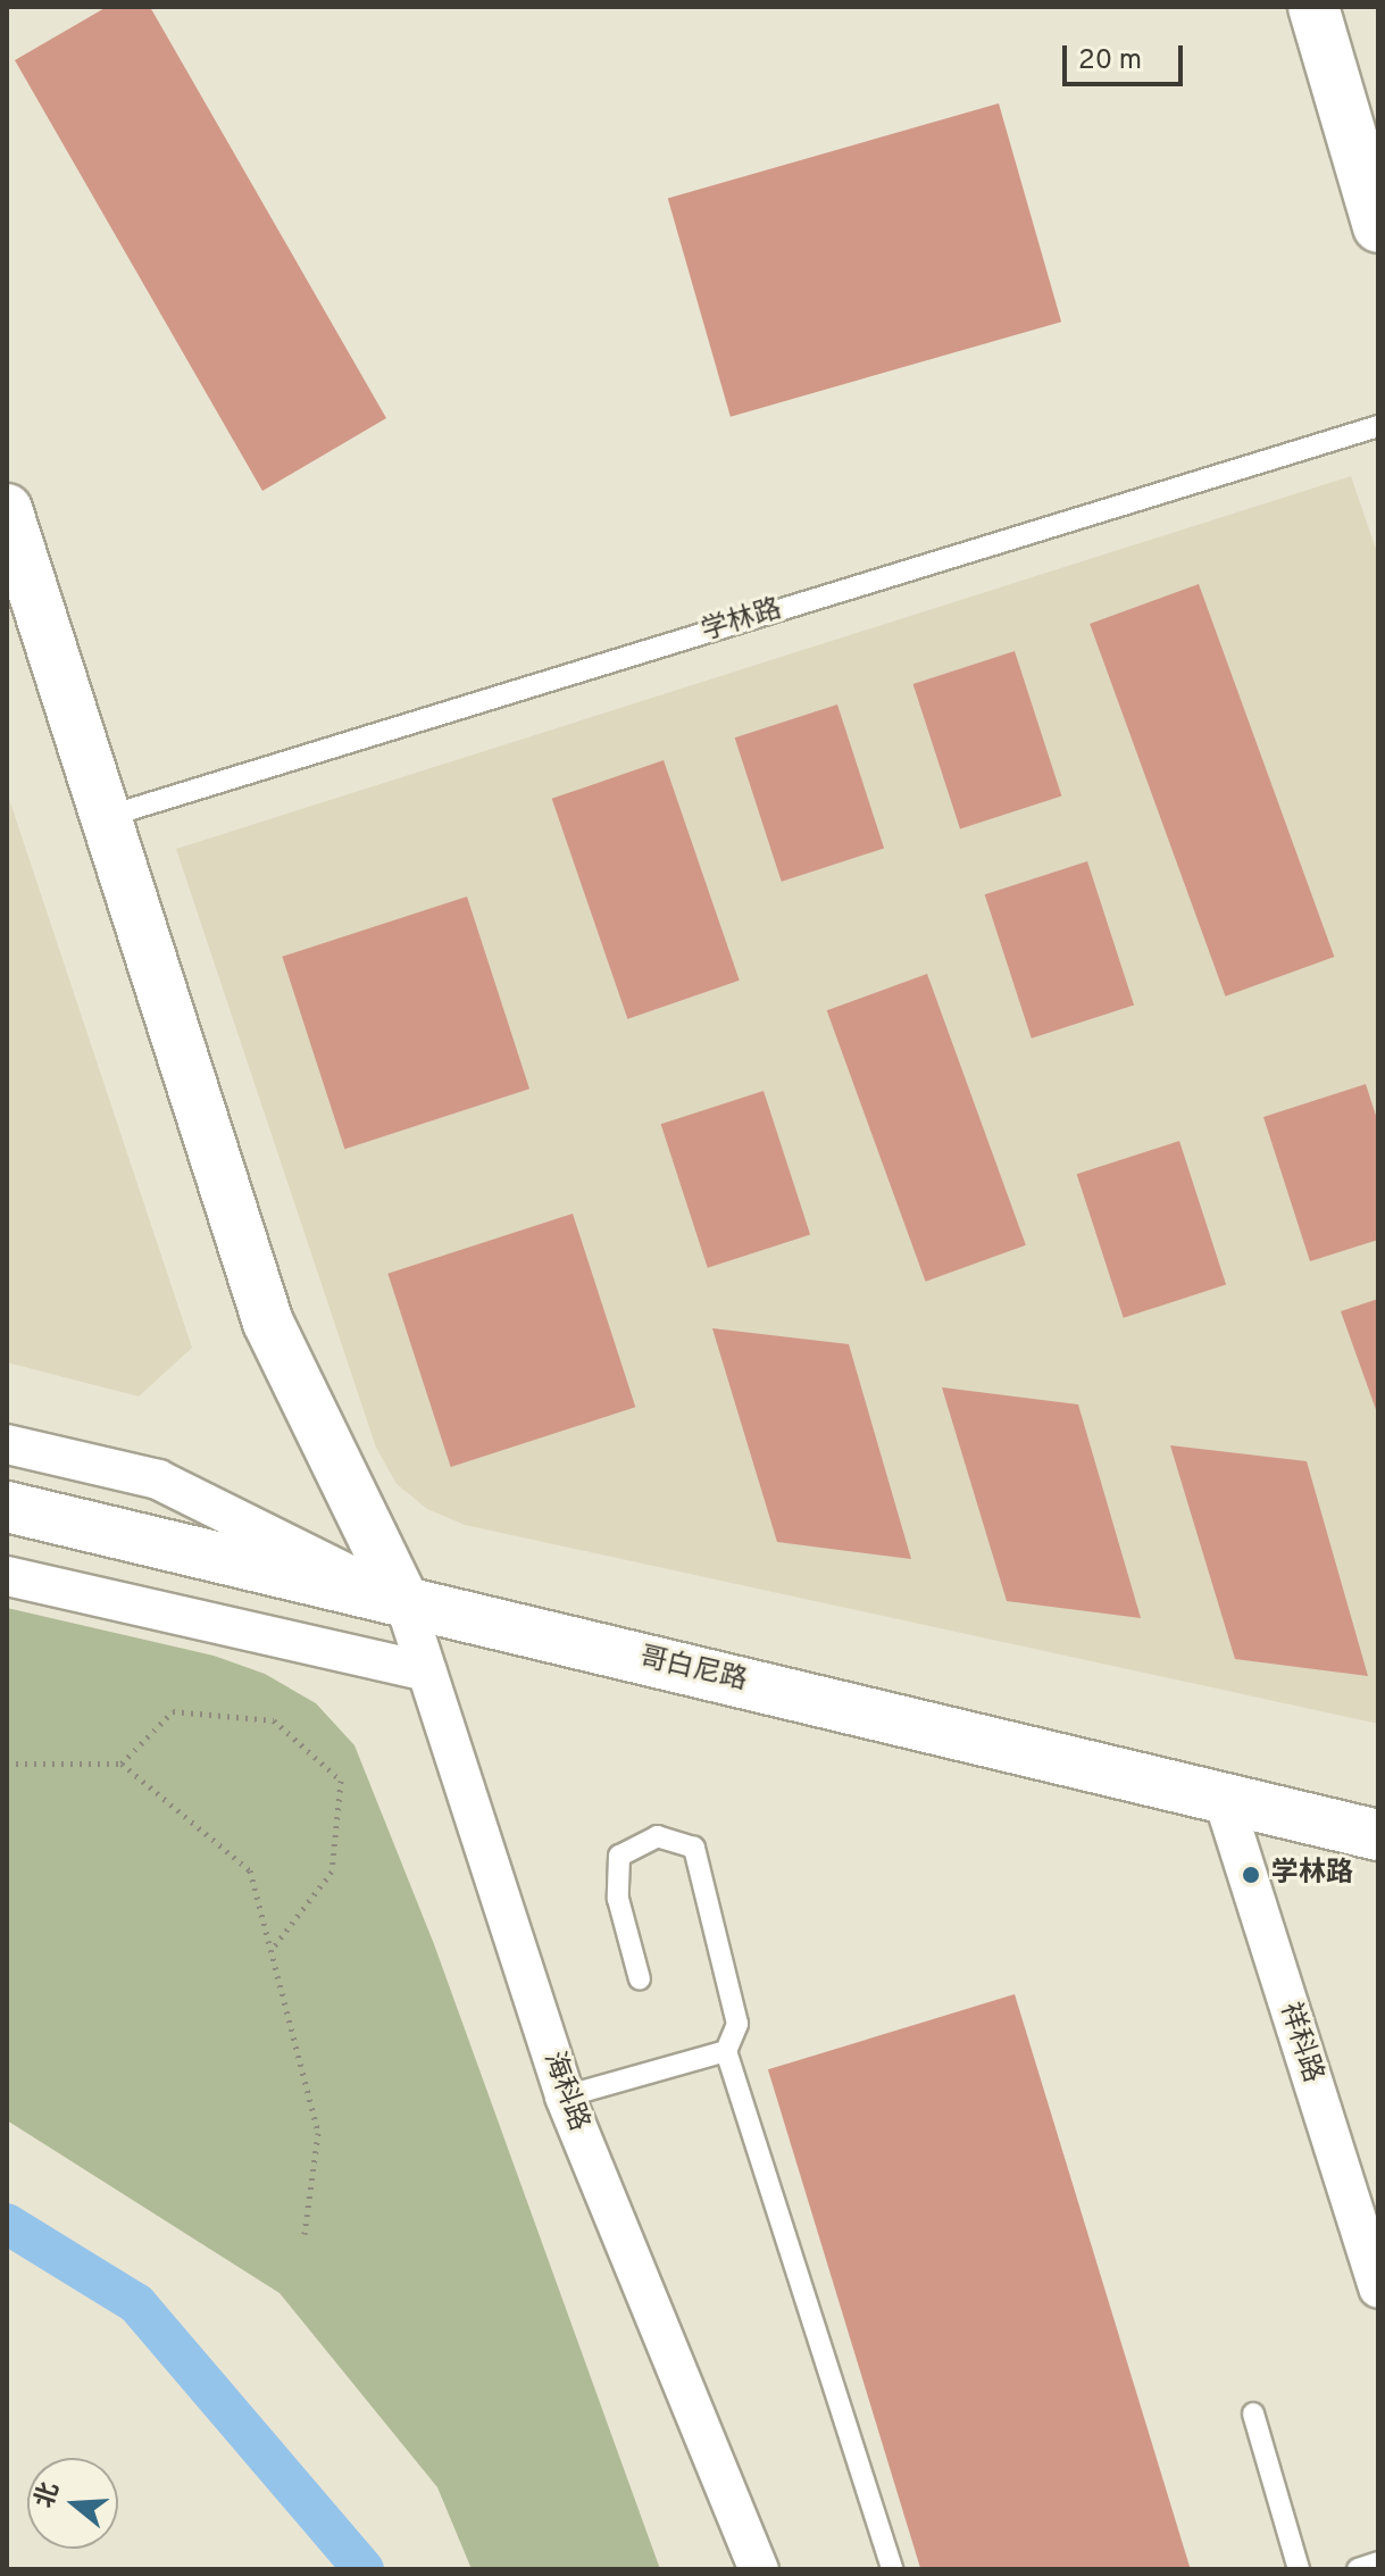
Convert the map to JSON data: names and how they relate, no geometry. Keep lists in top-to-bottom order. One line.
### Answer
{"streets":{"street":["哥白尼路","祥科路","海科路"],"lane":["学林路"]},"crossings":[["哥白尼路","祥科路"],["哥白尼路","海科路"]],"places":["学林路"],"scale_bar":"20 m","north":"left"}
